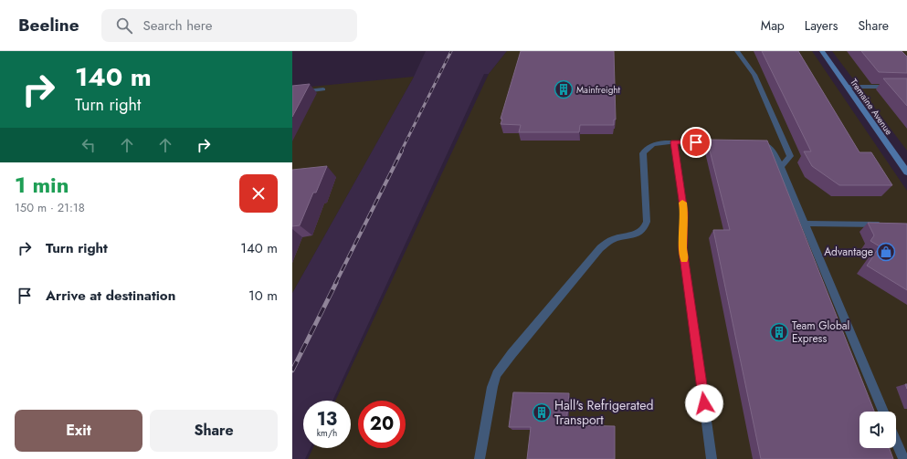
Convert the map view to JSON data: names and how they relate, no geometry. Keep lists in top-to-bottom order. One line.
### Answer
{"streets":{"main road":["Tremaine Avenue"]},"places":{"building":["Mainfreight","Team Global Express","Hall's Refrigerated Transport"],"shop":["Advantage"]},"page":{"header":"Beeline","search":"Search here","nav":["Map","Layers","Share"],"turn":["140 m","Turn right"],"heading":["1 min","150 m · 21:18"],"list":[{"name":"Turn right","value":"140 m"},{"name":"Arrive at destination","value":"10 m"}],"speed":"13 km/h","limit":"20","buttons":["Exit","Share"]}}
